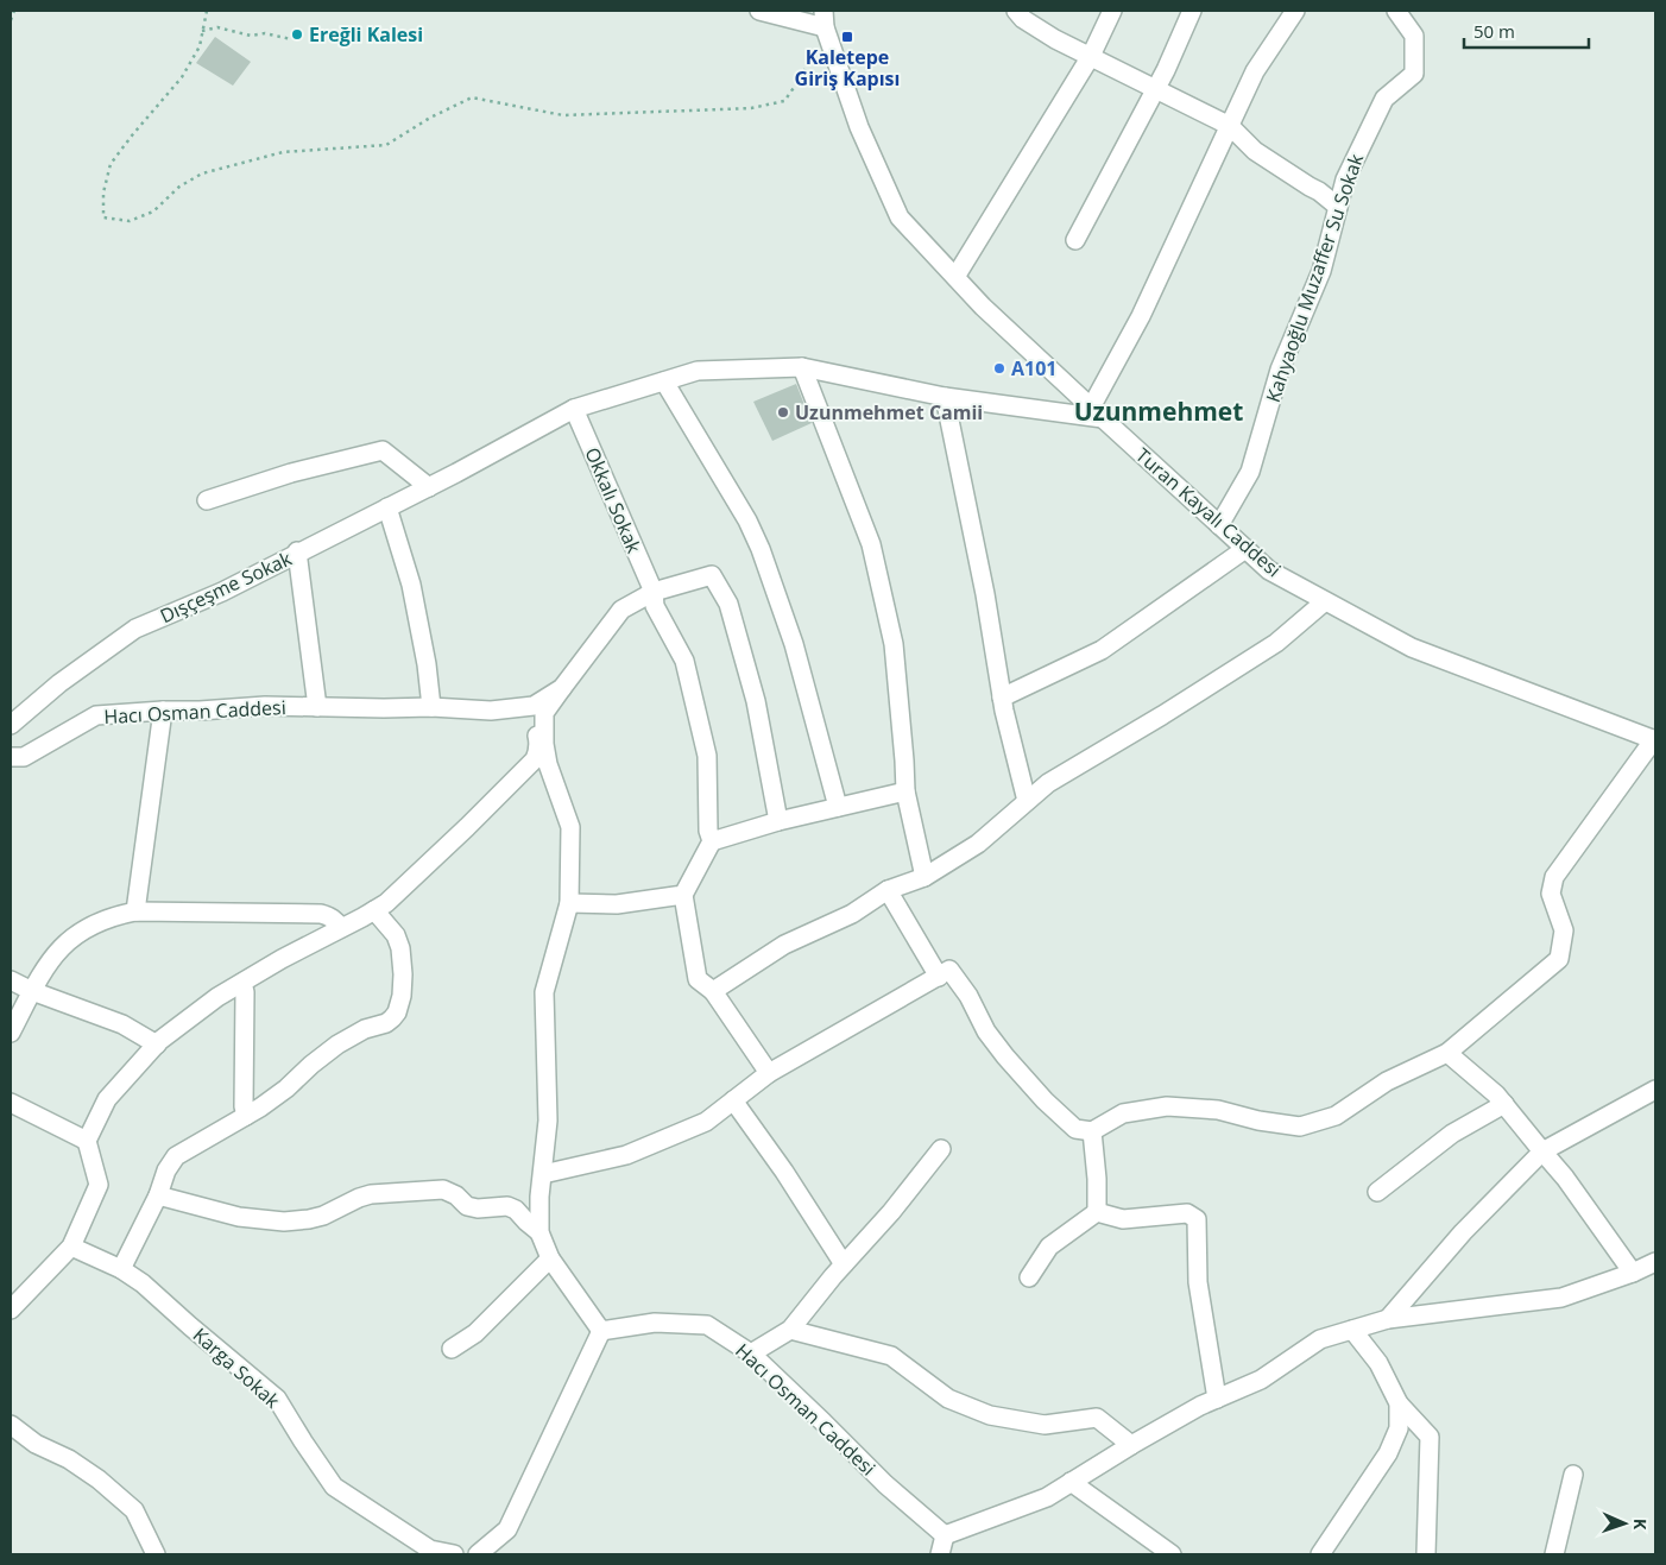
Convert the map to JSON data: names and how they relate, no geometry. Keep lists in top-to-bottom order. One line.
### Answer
{"streets":{"street":["Kahyaoğlu Muzaffer Su Sokak","Okkalı Sokak","Turan Kayalı Caddesi","Dışçeşme Sokak","Hacı Osman Caddesi","Karga Sokak"]},"crossings":[["Kahyaoğlu Muzaffer Su Sokak","Turan Kayalı Caddesi"],["Okkalı Sokak","Dışçeşme Sokak"],["Okkalı Sokak","Hacı Osman Caddesi"],["Turan Kayalı Caddesi","Dışçeşme Sokak"]],"districts":["Uzunmehmet"],"places":{"other":["Ereğli Kalesi","A101","Uzunmehmet Camii"],"transit":["Kaletepe Giriş Kapısı"]},"scale_bar":"50 m","north":"right"}
